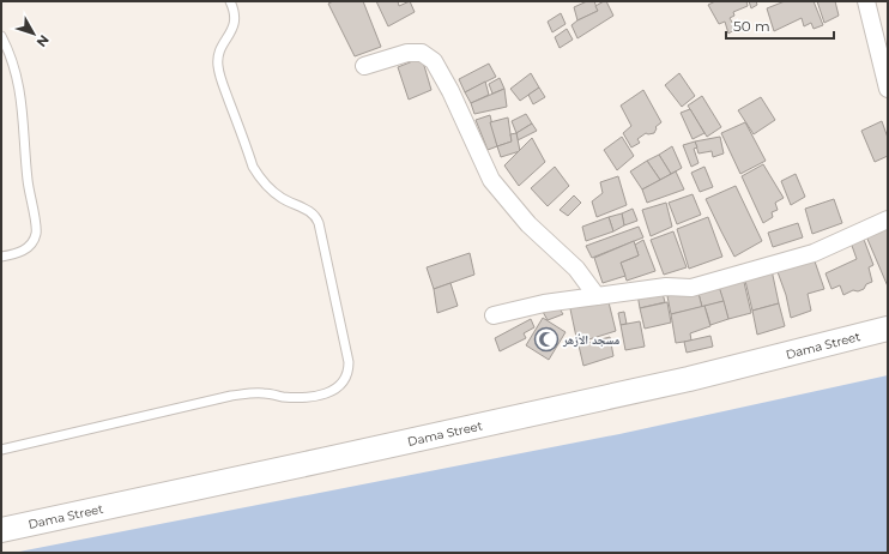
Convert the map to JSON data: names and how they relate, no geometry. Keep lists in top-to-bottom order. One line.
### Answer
{"streets":{"main road":["Dama Street"]},"places":{"mosque":["مسجد الأزهر"]},"scale_bar":"50 m","north":"bottom right"}
